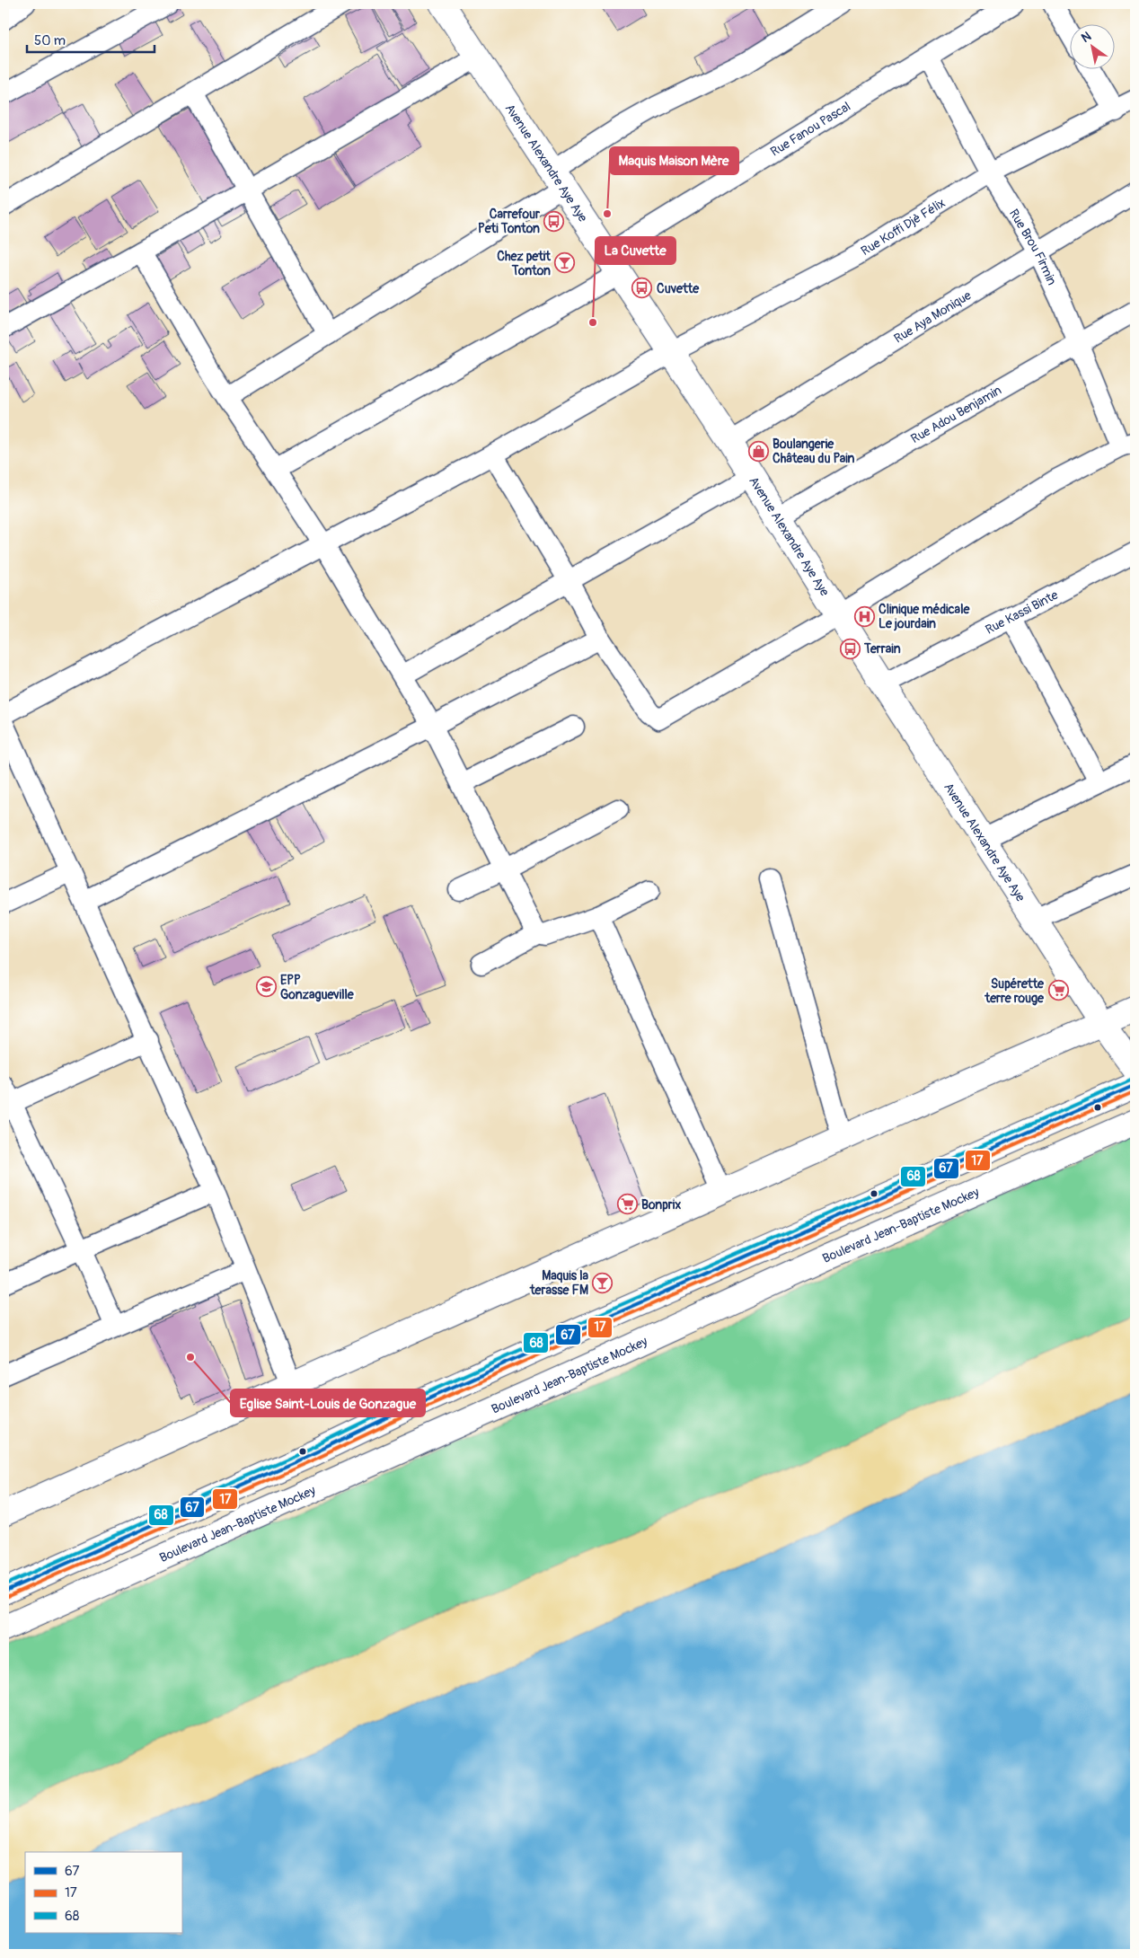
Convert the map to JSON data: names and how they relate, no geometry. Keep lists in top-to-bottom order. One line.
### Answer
{"streets":{"main road":["Avenue Alexandre Aye Aye","Boulevard Jean-Baptiste Mockey"],"street":["Rue Fanou Pascal","Rue Koffi Djè Félix","Rue Brou Firmin","Rue Aya Monique","Rue Adou Benjamin","Rue Kassi Binte"]},"crossings":[["Rue Fanou Pascal","Avenue Alexandre Aye Aye"],["Rue Fanou Pascal","Rue Brou Firmin"],["Avenue Alexandre Aye Aye","Rue Koffi Djè Félix"],["Avenue Alexandre Aye Aye","Rue Aya Monique"],["Avenue Alexandre Aye Aye","Rue Adou Benjamin"],["Avenue Alexandre Aye Aye","Rue Kassi Binte"],["Rue Koffi Djè Félix","Rue Brou Firmin"],["Rue Brou Firmin","Rue Aya Monique"],["Rue Brou Firmin","Rue Adou Benjamin"]],"places":{"other":["Maquis Maison Mère","La Cuvette","Eglise Saint-Louis de Gonzague"],"bus stop":["Carrefour Peti Tonton","Cuvette","Terrain"],"bar":["Chez petit Tonton","Maquis la terasse FM"],"shop":["Boulangerie Château du Pain"],"hospital":["Clinique médicale Le jourdain"],"school or university":["EPP Gonzagueville"],"supermarket":["Supérette terre rouge","Bonprix"]},"lines":["transit line 68","transit line 67","transit line 17"],"legend":["67","17","68"],"scale_bar":"50 m","north":"top left"}
